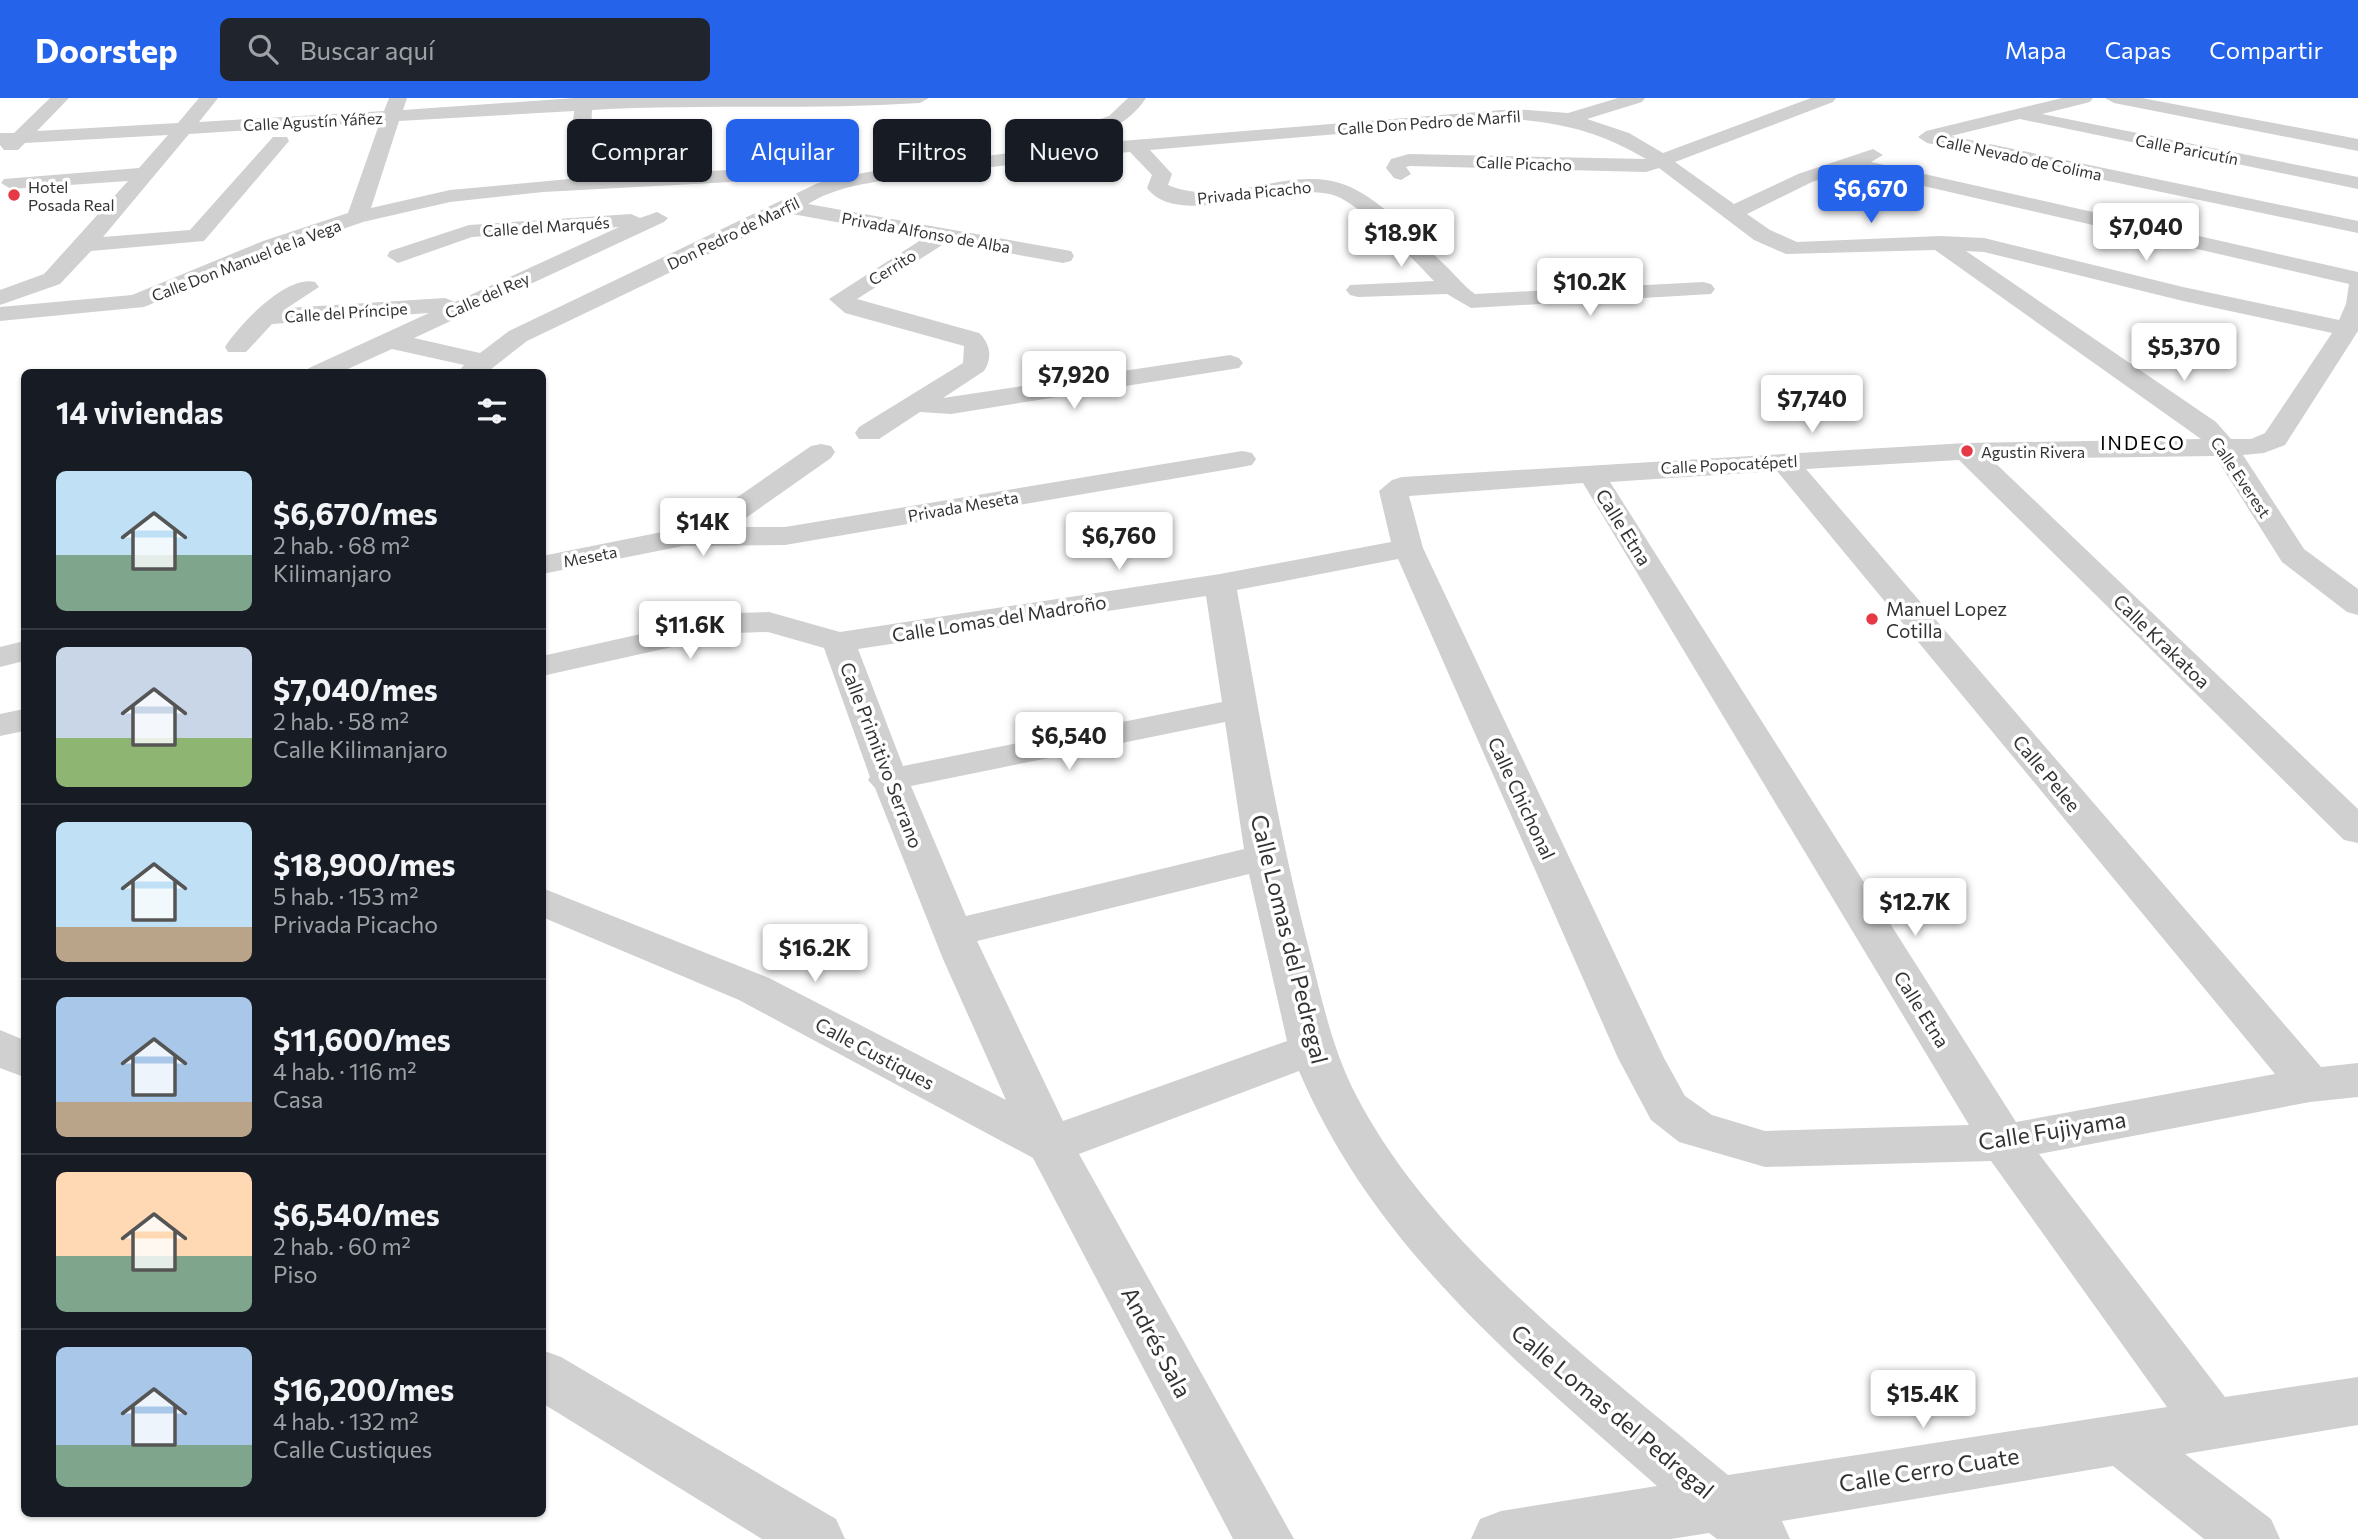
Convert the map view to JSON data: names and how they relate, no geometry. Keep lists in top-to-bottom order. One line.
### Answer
{"streets":{"street":["Calle Agustín Yáñez","Calle Don Pedro de Marfil","Calle Paricutín","Calle Nevado de Colima","Calle Picacho","Privada Picacho","Calle del Marqués","Privada Alfonso de Alba","Don Pedro de Marfil","Calle Don Manuel de la Vega","Cerrito","Calle del Rey","Calle del Príncipe","Calle Popocatépetl","Calle Everest","Privada Meseta","Calle Etna","Meseta","Calle Lomas del Madroño","Calle Krakatoa","Calle Primitivo Serrano","Calle Pelee","Calle Chichonal","Calle Lomas del Pedregal","Calle Custiques","Calle Fujiyama","Andrés Sala","Calle Cerro Cuate"]},"crossings":[["Calle Don Pedro de Marfil","Calle Picacho"],["Calle Don Pedro de Marfil","Privada Picacho"],["Calle Don Pedro de Marfil","Calle Everest"],["Calle del Marqués","Calle del Rey"],["Privada Alfonso de Alba","Don Pedro de Marfil"],["Privada Alfonso de Alba","Cerrito"],["Calle del Rey","Calle del Príncipe"],["Calle Popocatépetl","Calle Everest"],["Calle Popocatépetl","Calle Etna"],["Calle Popocatépetl","Calle Krakatoa"],["Calle Popocatépetl","Calle Pelee"],["Calle Popocatépetl","Calle Chichonal"],["Privada Meseta","Meseta"],["Calle Etna","Calle Fujiyama"],["Calle Etna","Calle Cerro Cuate"],["Calle Lomas del Madroño","Calle Primitivo Serrano"],["Calle Lomas del Madroño","Calle Chichonal"],["Calle Lomas del Madroño","Calle Lomas del Pedregal"],["Calle Primitivo Serrano","Calle Custiques"],["Calle Primitivo Serrano","Andrés Sala"],["Calle Pelee","Calle Fujiyama"],["Calle Chichonal","Calle Fujiyama"],["Calle Lomas del Pedregal","Calle Cerro Cuate"],["Calle Custiques","Andrés Sala"]],"districts":["INDECO"],"places":["Hotel Posada Real","Agustin Rivera","Manuel Lopez Cotilla"],"page":{"header":"Doorstep","search":"Buscar aquí","nav":["Mapa","Capas","Compartir"],"chip":["Comprar","Alquilar","Filtros","Nuevo"],"price":["$6,670","$7,040","$18.9K","$10.2K","$5,370","$7,920","$7,740","$14K","$6,760","$11.6K","$6,540","$12.7K","$16.2K","$15.4K"],"heading":"14 viviendas","list":[{"name":"$6,670/mes","note":"2 hab. · 68 m² · Kilimanjaro"},{"name":"$7,040/mes","note":"2 hab. · 58 m² · Calle Kilimanjaro"},{"name":"$18,900/mes","note":"5 hab. · 153 m² · Privada Picacho"},{"name":"$11,600/mes","note":"4 hab. · 116 m² · Casa"},{"name":"$6,540/mes","note":"2 hab. · 60 m² · Piso"},{"name":"$16,200/mes","note":"4 hab. · 132 m² · Calle Custiques"}]}}
